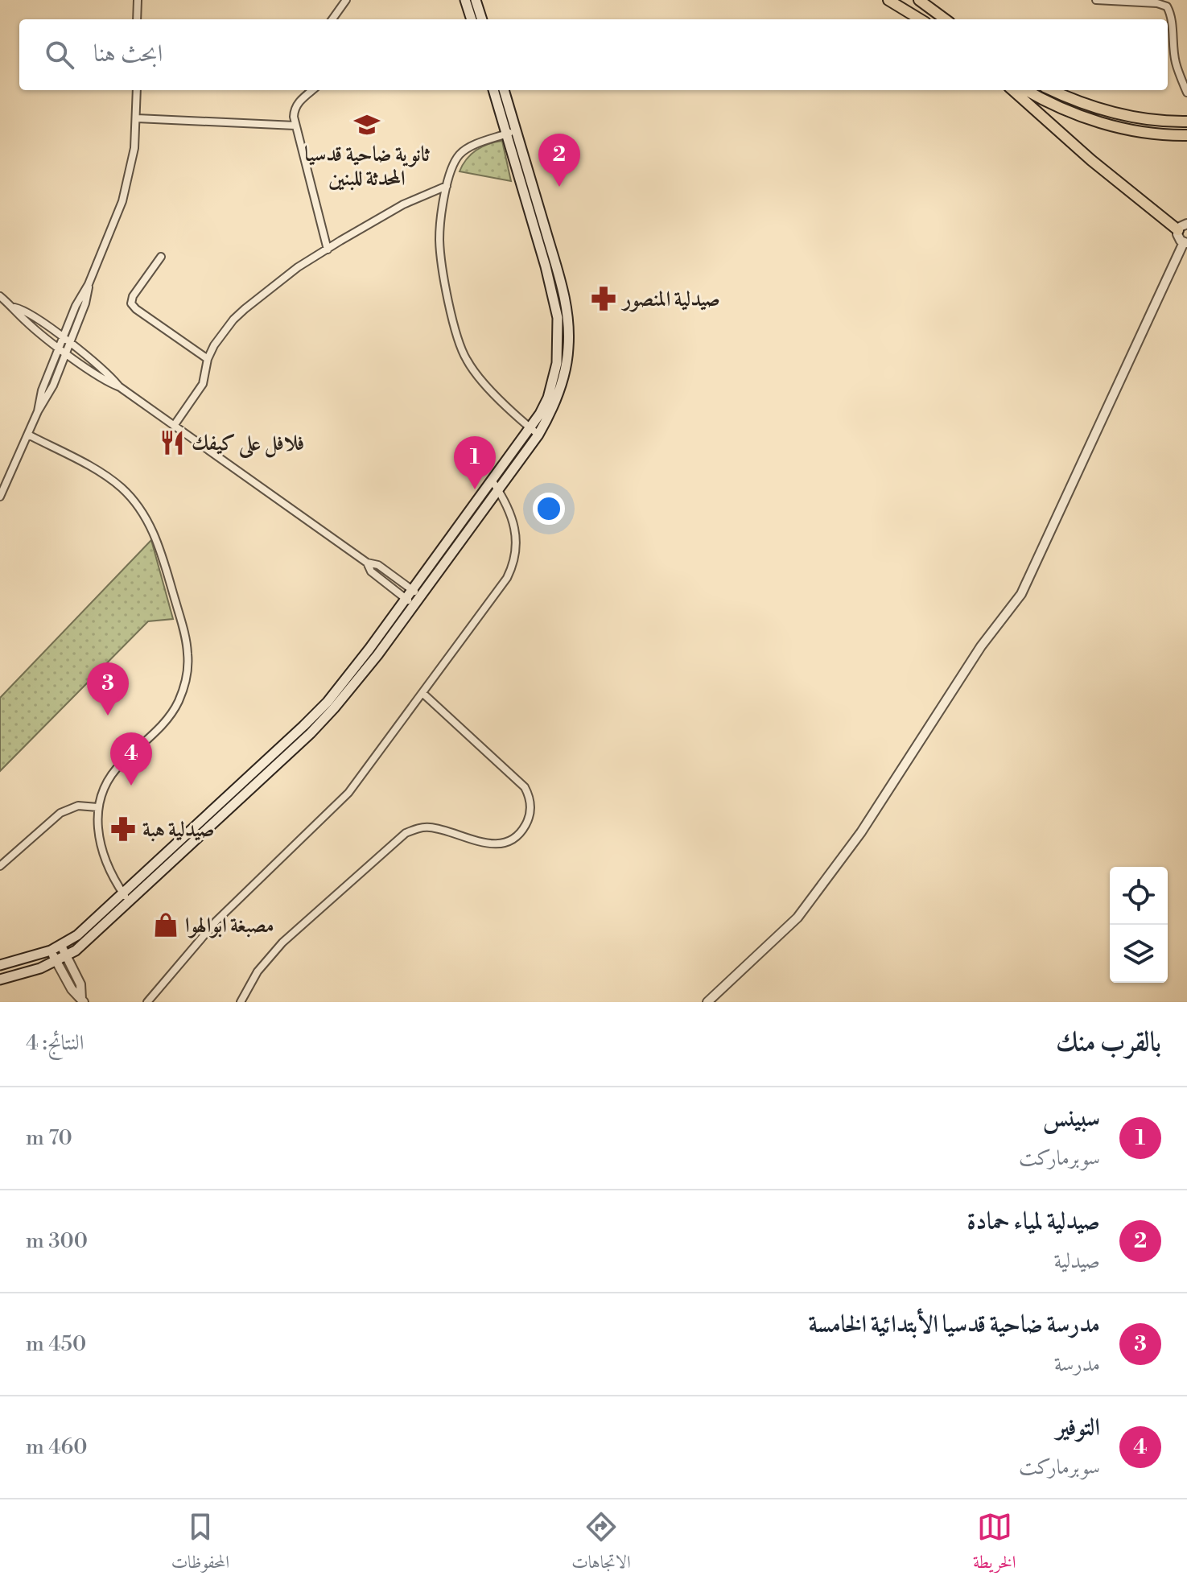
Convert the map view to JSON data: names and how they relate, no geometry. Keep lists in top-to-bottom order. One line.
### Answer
{"places":{"school or university":["ثانوية ضاحية قدسيا المحدثة للبنين"],"pharmacy":["صيدلية المنصور","صيدلية هبة"],"restaurant":["فلافل على كيفك"],"shop":["مصبغة ابوالهوا"]},"page":{"search":"ابحث هنا","pins":["2","1","3","4"],"heading":["بالقرب منك","النتائج: 4"],"list":[{"mark":"1","name":"سبينس","note":"سوبرماركت","value":"70 m"},{"mark":"2","name":"صيدلية لمياء حمادة","note":"صيدلية","value":"300 m"},{"mark":"3","name":"مدرسة ضاحية قدسيا الأبتدائية الخامسة","note":"مدرسة","value":"450 m"},{"mark":"4","name":"التوفير","note":"سوبرماركت","value":"460 m"}],"nav":["الخريطة","الاتجاهات","المحفوظات"]}}
